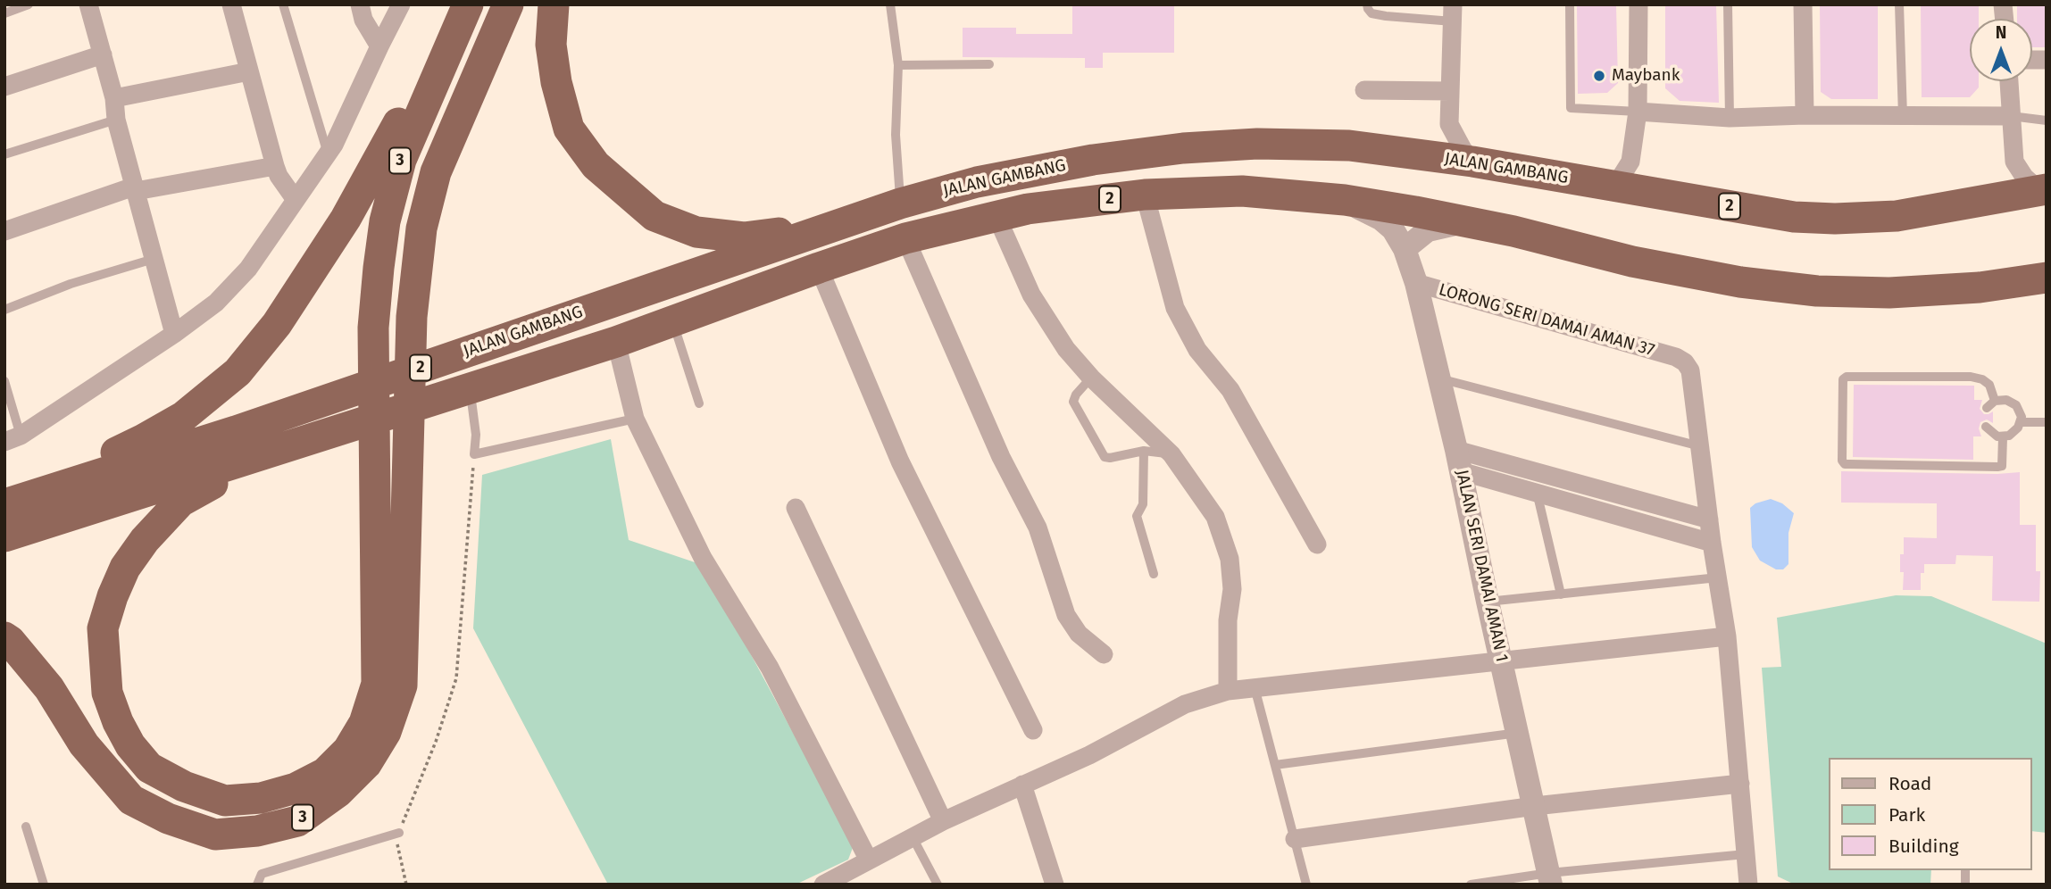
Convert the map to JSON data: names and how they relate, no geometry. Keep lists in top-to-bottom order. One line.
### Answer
{"streets":{"highway":["3","JALAN GAMBANG","2"],"street":["LORONG SERI DAMAI AMAN 37","JALAN SERI DAMAI AMAN 1"]},"crossings":[["3","JALAN GAMBANG"],["JALAN GAMBANG","JALAN SERI DAMAI AMAN 1"],["LORONG SERI DAMAI AMAN 37","JALAN SERI DAMAI AMAN 1"]],"places":["Maybank"],"legend":["Road","Park","Building"],"north":"top"}
